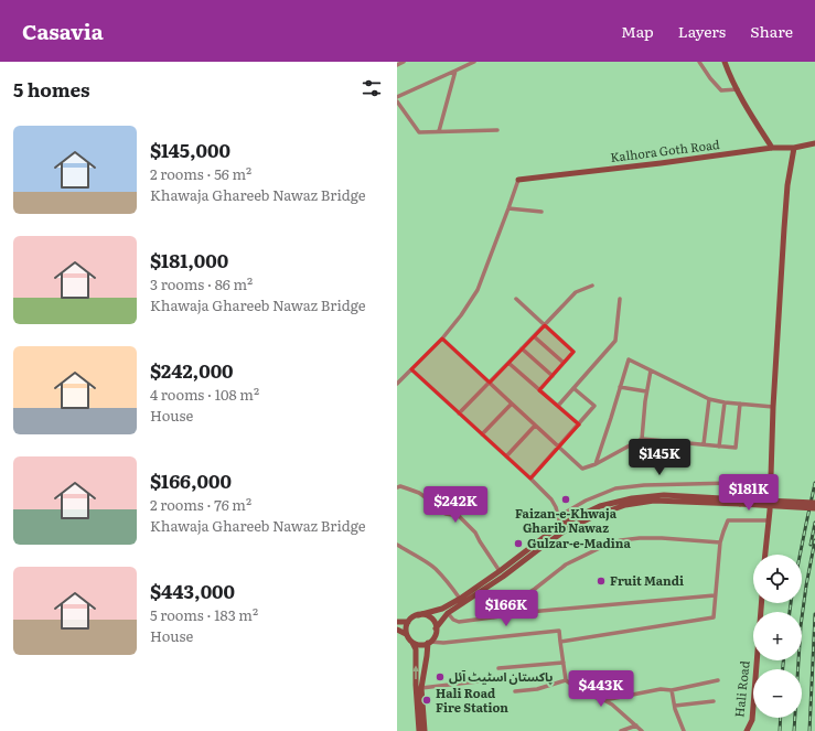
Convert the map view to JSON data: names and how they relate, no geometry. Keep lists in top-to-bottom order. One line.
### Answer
{"streets":{"street":["Kalhora Goth Road","Hali Road"]},"places":["Faizan-e-Khwaja Gharib Nawaz","Gulzar-e-Madina","Fruit Mandi","پاکستان اسٹیٹ آئل","Hali Road Fire Station"],"page":{"header":"Casavia","nav":["Map","Layers","Share"],"heading":"5 homes","list":[{"name":"$145,000","note":"2 rooms · 56 m² · Khawaja Ghareeb Nawaz Bridge"},{"name":"$181,000","note":"3 rooms · 86 m² · Khawaja Ghareeb Nawaz Bridge"},{"name":"$242,000","note":"4 rooms · 108 m² · House"},{"name":"$166,000","note":"2 rooms · 76 m² · Khawaja Ghareeb Nawaz Bridge"},{"name":"$443,000","note":"5 rooms · 183 m² · House"}],"price":["$145K","$181K","$242K","$166K","$443K"],"map_buttons":["+","−"]}}
